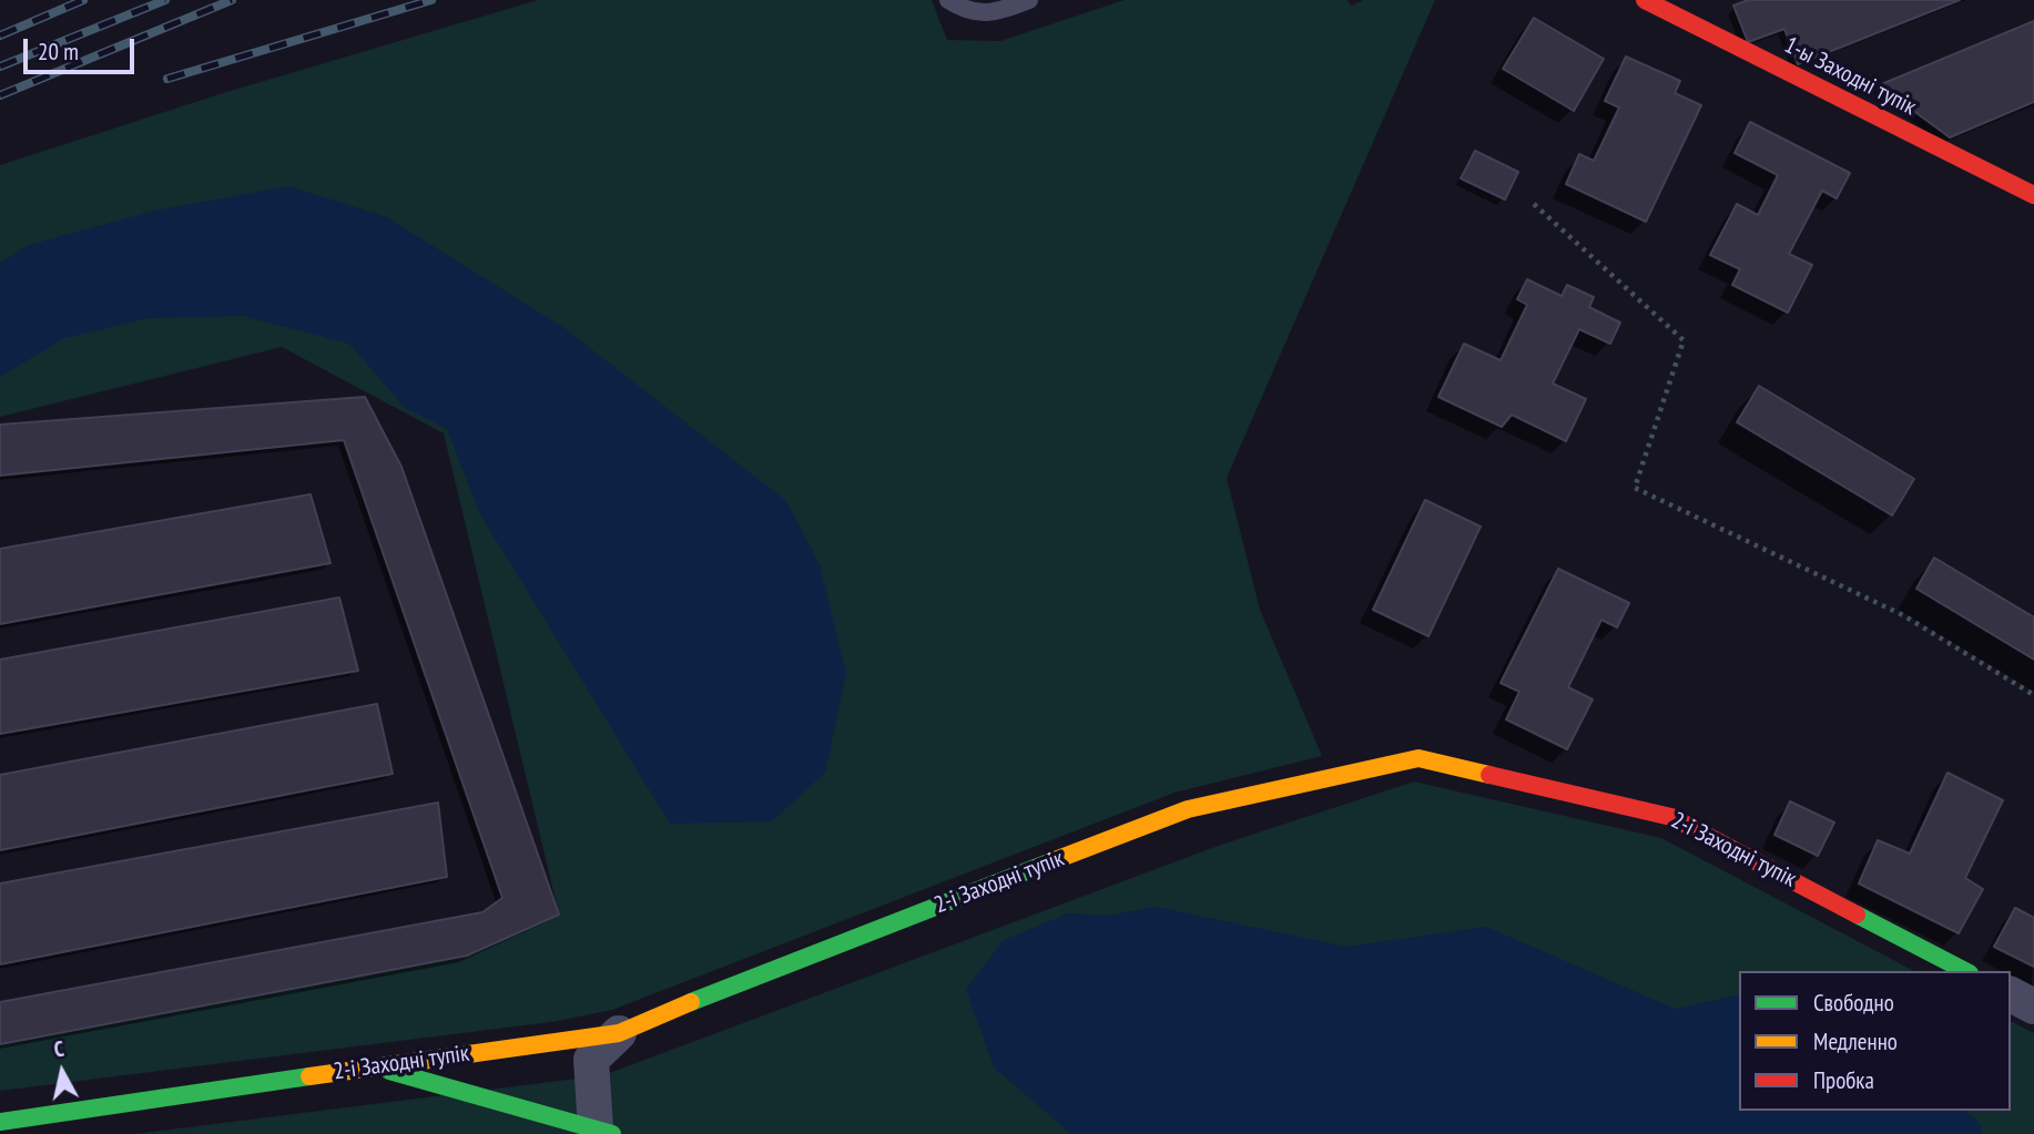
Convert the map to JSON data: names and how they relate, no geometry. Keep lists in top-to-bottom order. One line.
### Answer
{"streets":{"street":["1-ы Заходні тупік","2-і Заходні тупік"]},"legend":["Свободно","Медленно","Пробка"],"scale_bar":"20 m","north":"top"}
